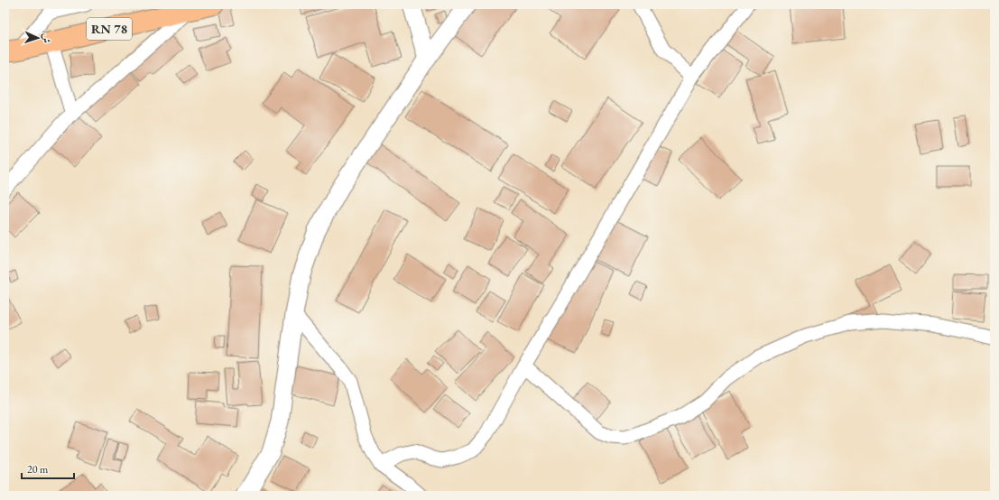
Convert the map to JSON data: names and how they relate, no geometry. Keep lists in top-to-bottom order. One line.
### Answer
{"streets":{"main road":["RN 78"]},"scale_bar":"20 m","north":"right"}
